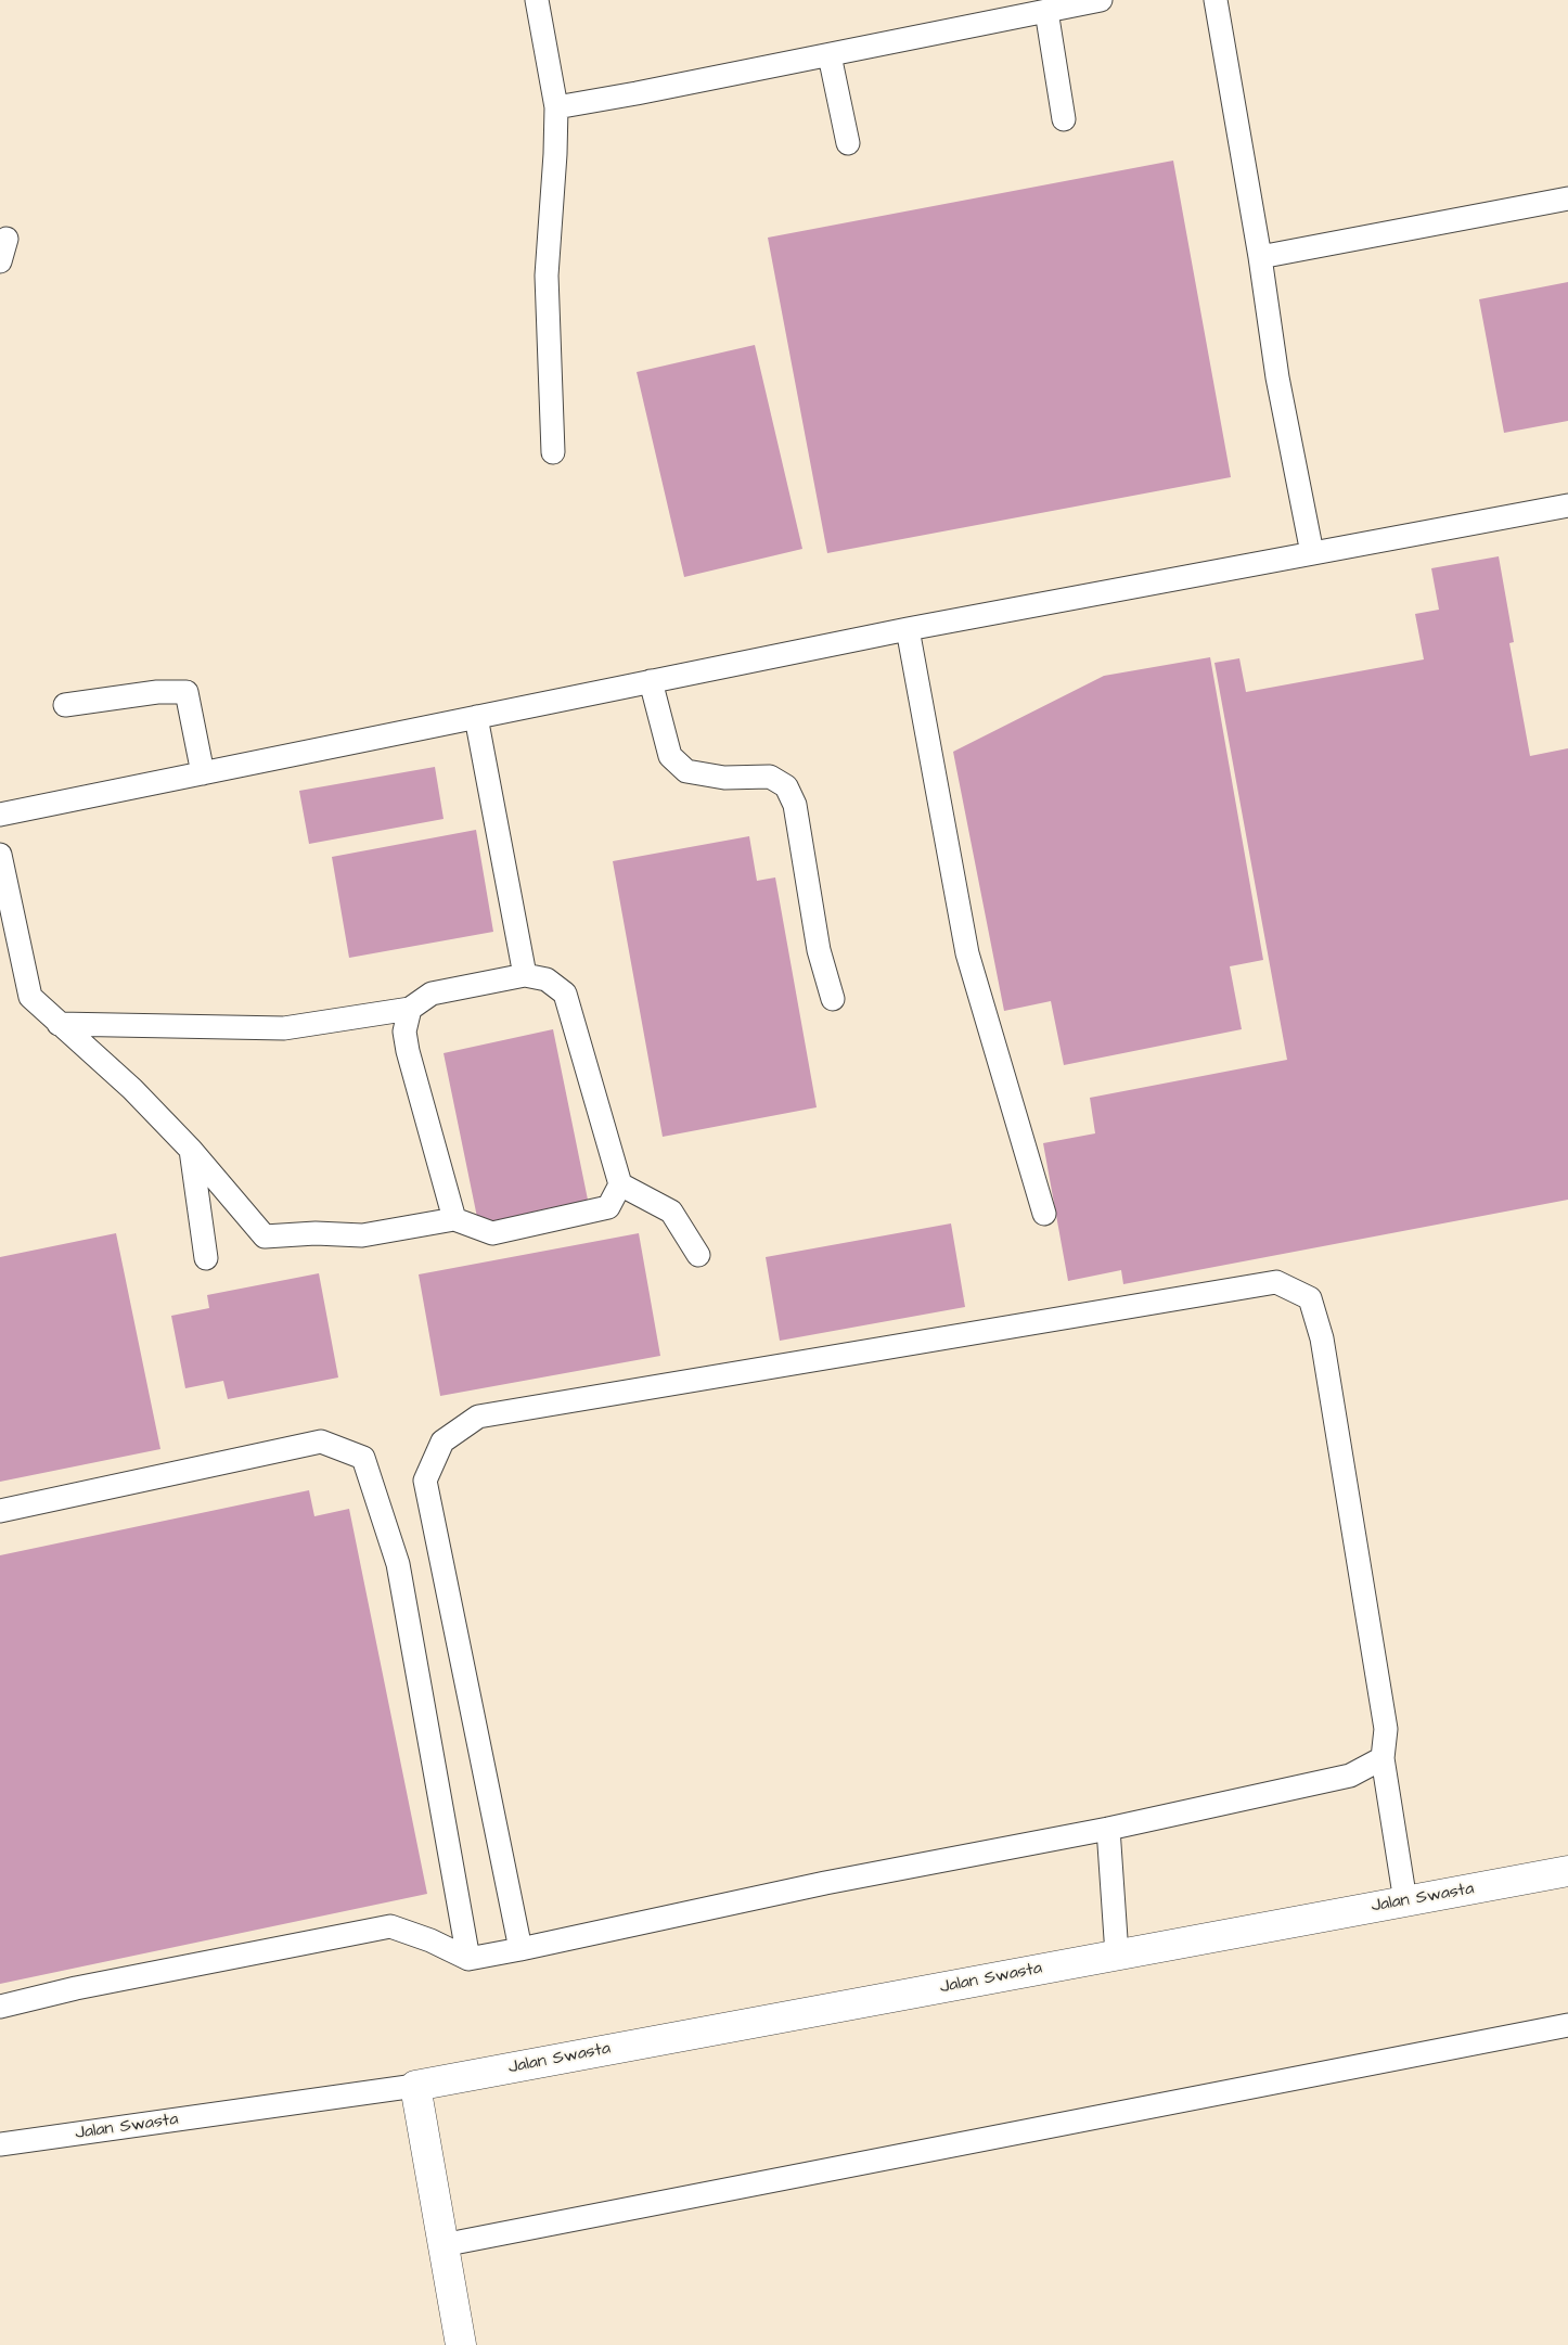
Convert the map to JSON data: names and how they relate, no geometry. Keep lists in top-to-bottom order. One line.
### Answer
{"streets":{"street":["Jalan Swasta"]}}
